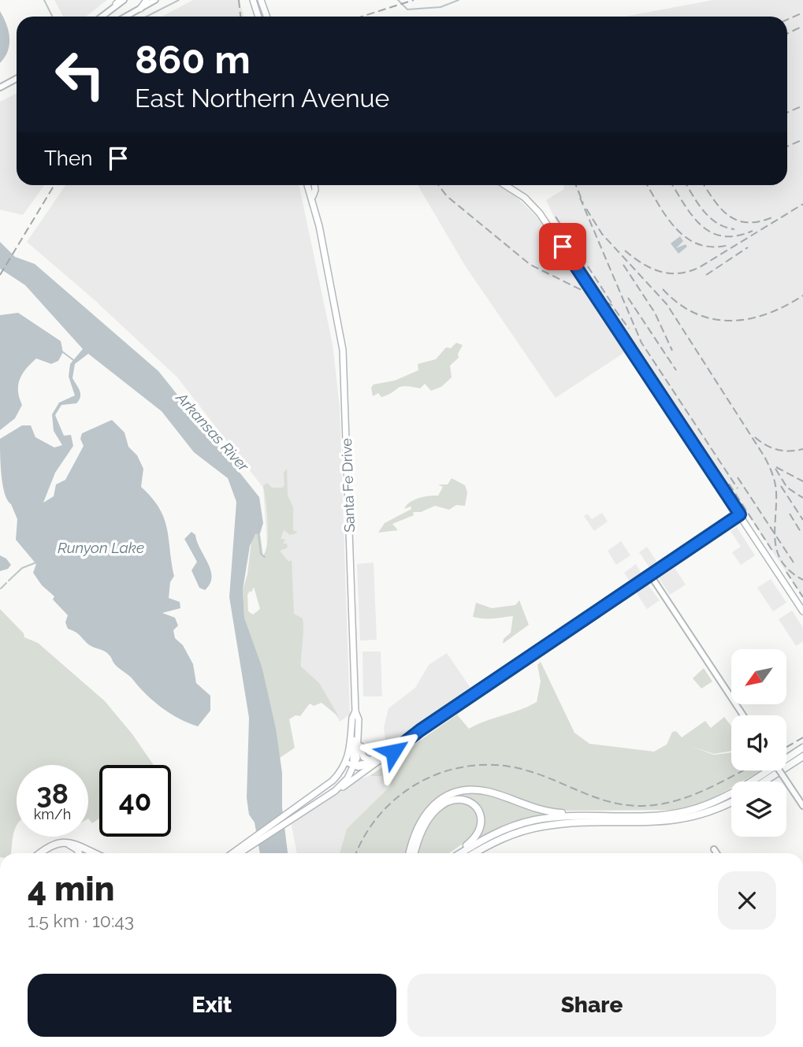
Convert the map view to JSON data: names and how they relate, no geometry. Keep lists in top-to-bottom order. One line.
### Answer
{"streets":{"main road":["Santa Fe Drive"]},"water":["Arkansas River","Runyon Lake"],"north":"bottom left","page":{"turn":["860 m","East Northern Avenue"],"then":"Then","speed":"38 km/h","limit":"40","heading":["4 min","1.5 km · 10:43"],"buttons":["Exit","Share"]}}
